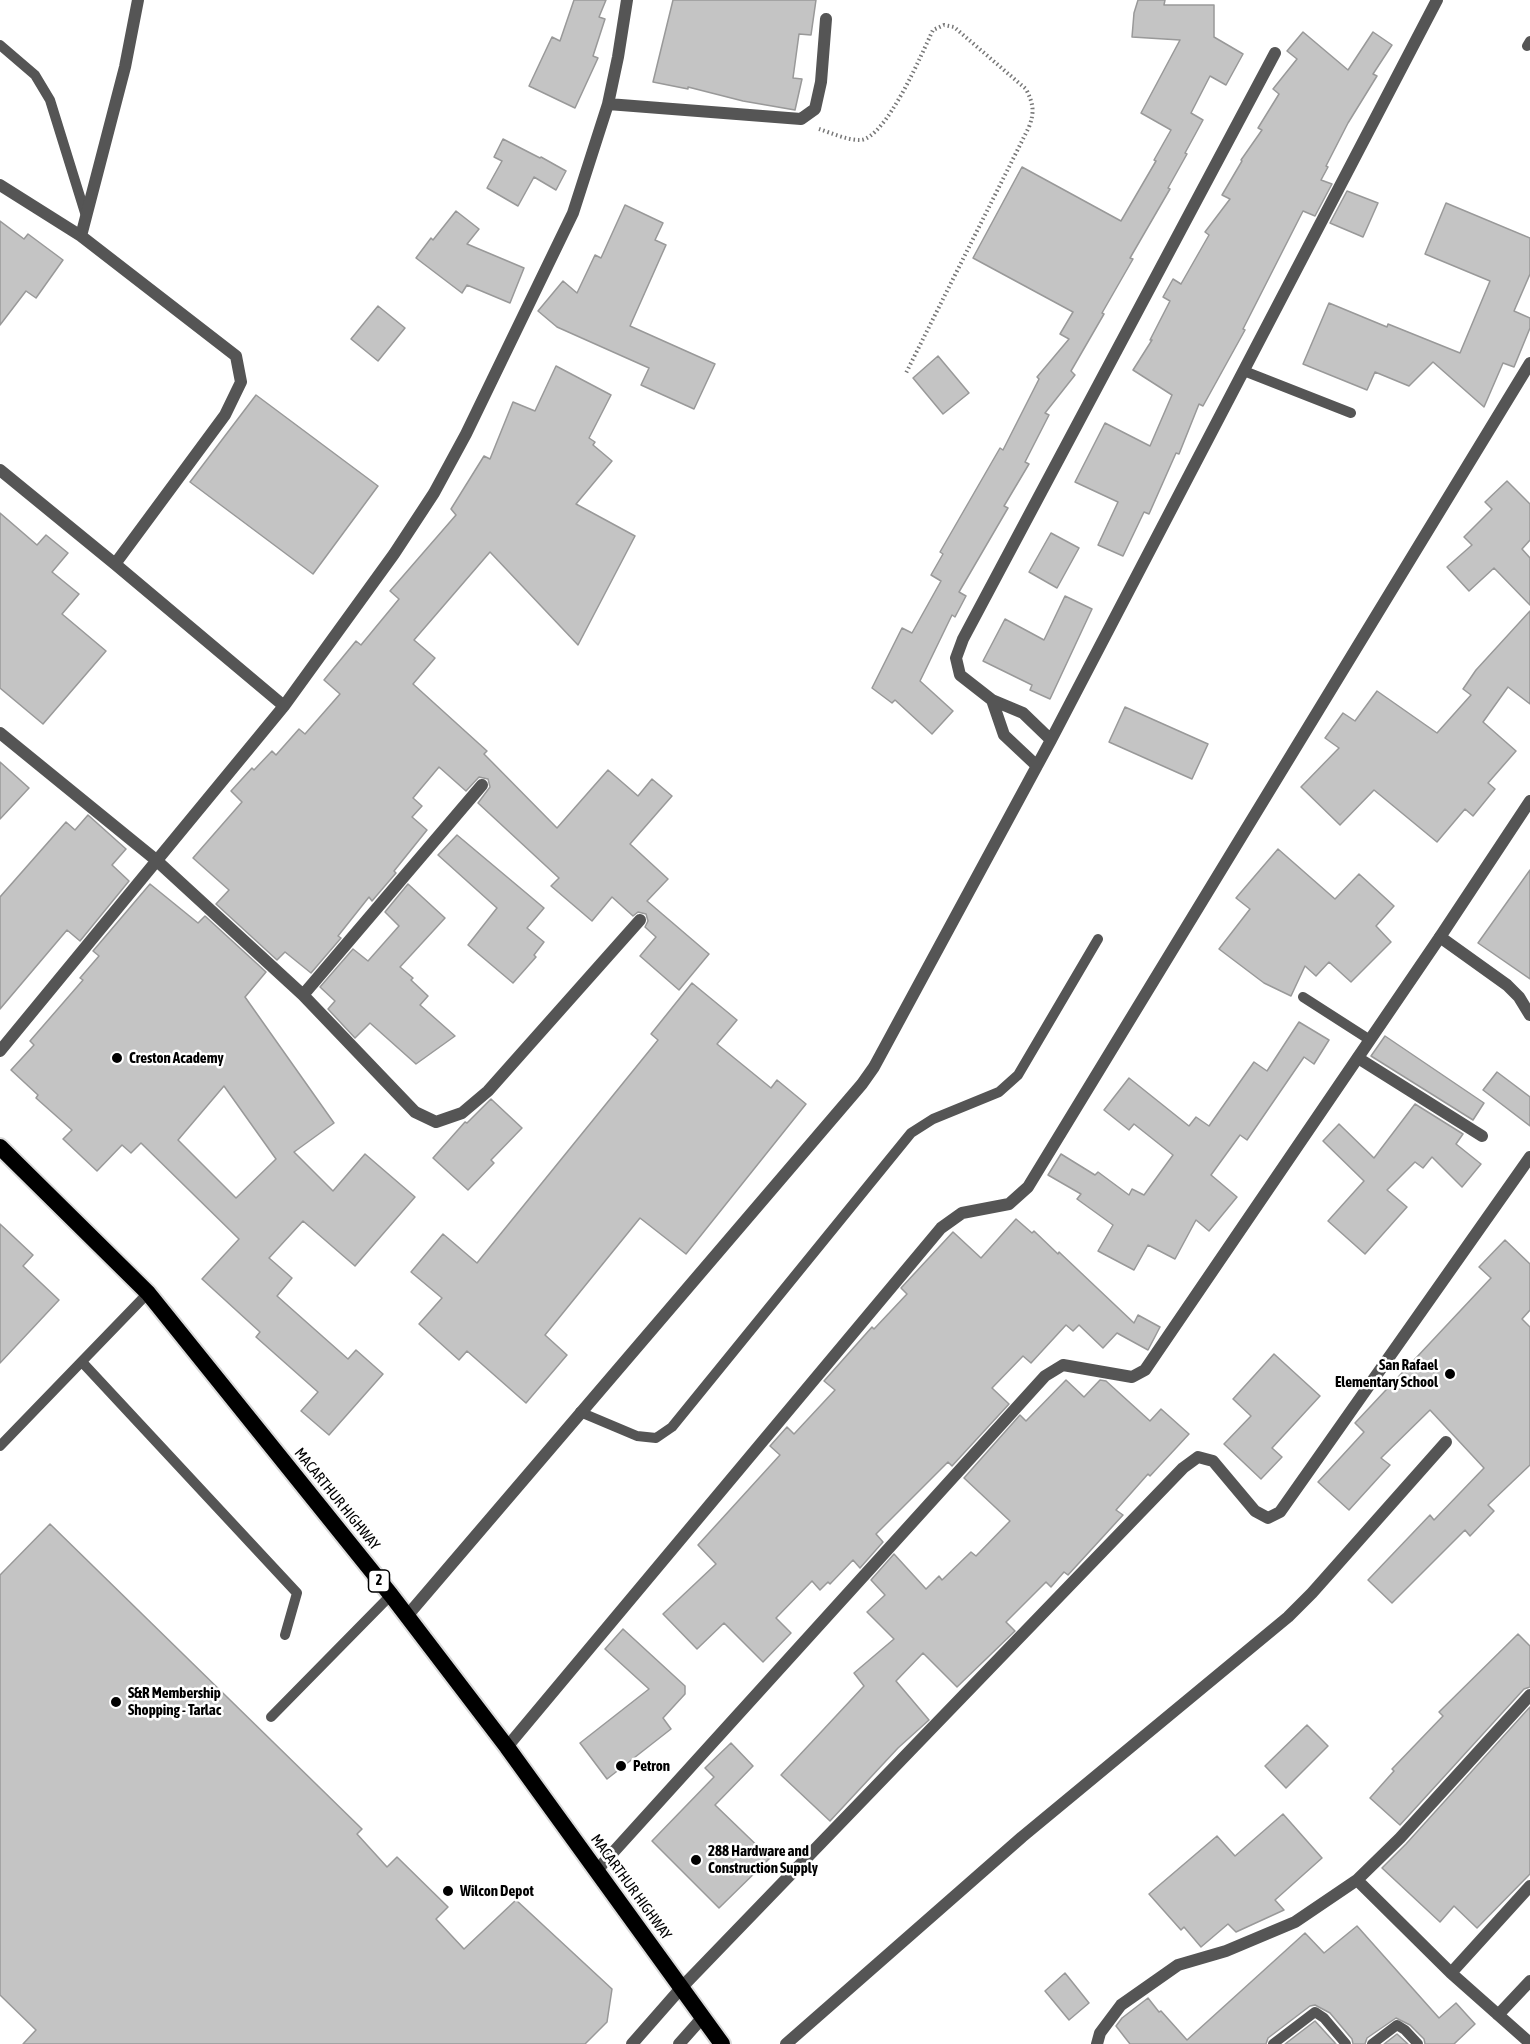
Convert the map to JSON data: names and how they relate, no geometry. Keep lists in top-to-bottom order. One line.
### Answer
{"streets":{"highway":["MACARTHUR HIGHWAY","2"]},"places":["Creston Academy","San Rafael Elementary School","S&R Membership Shopping - Tarlac","Petron","288 Hardware and Construction Supply","Wilcon Depot"]}
